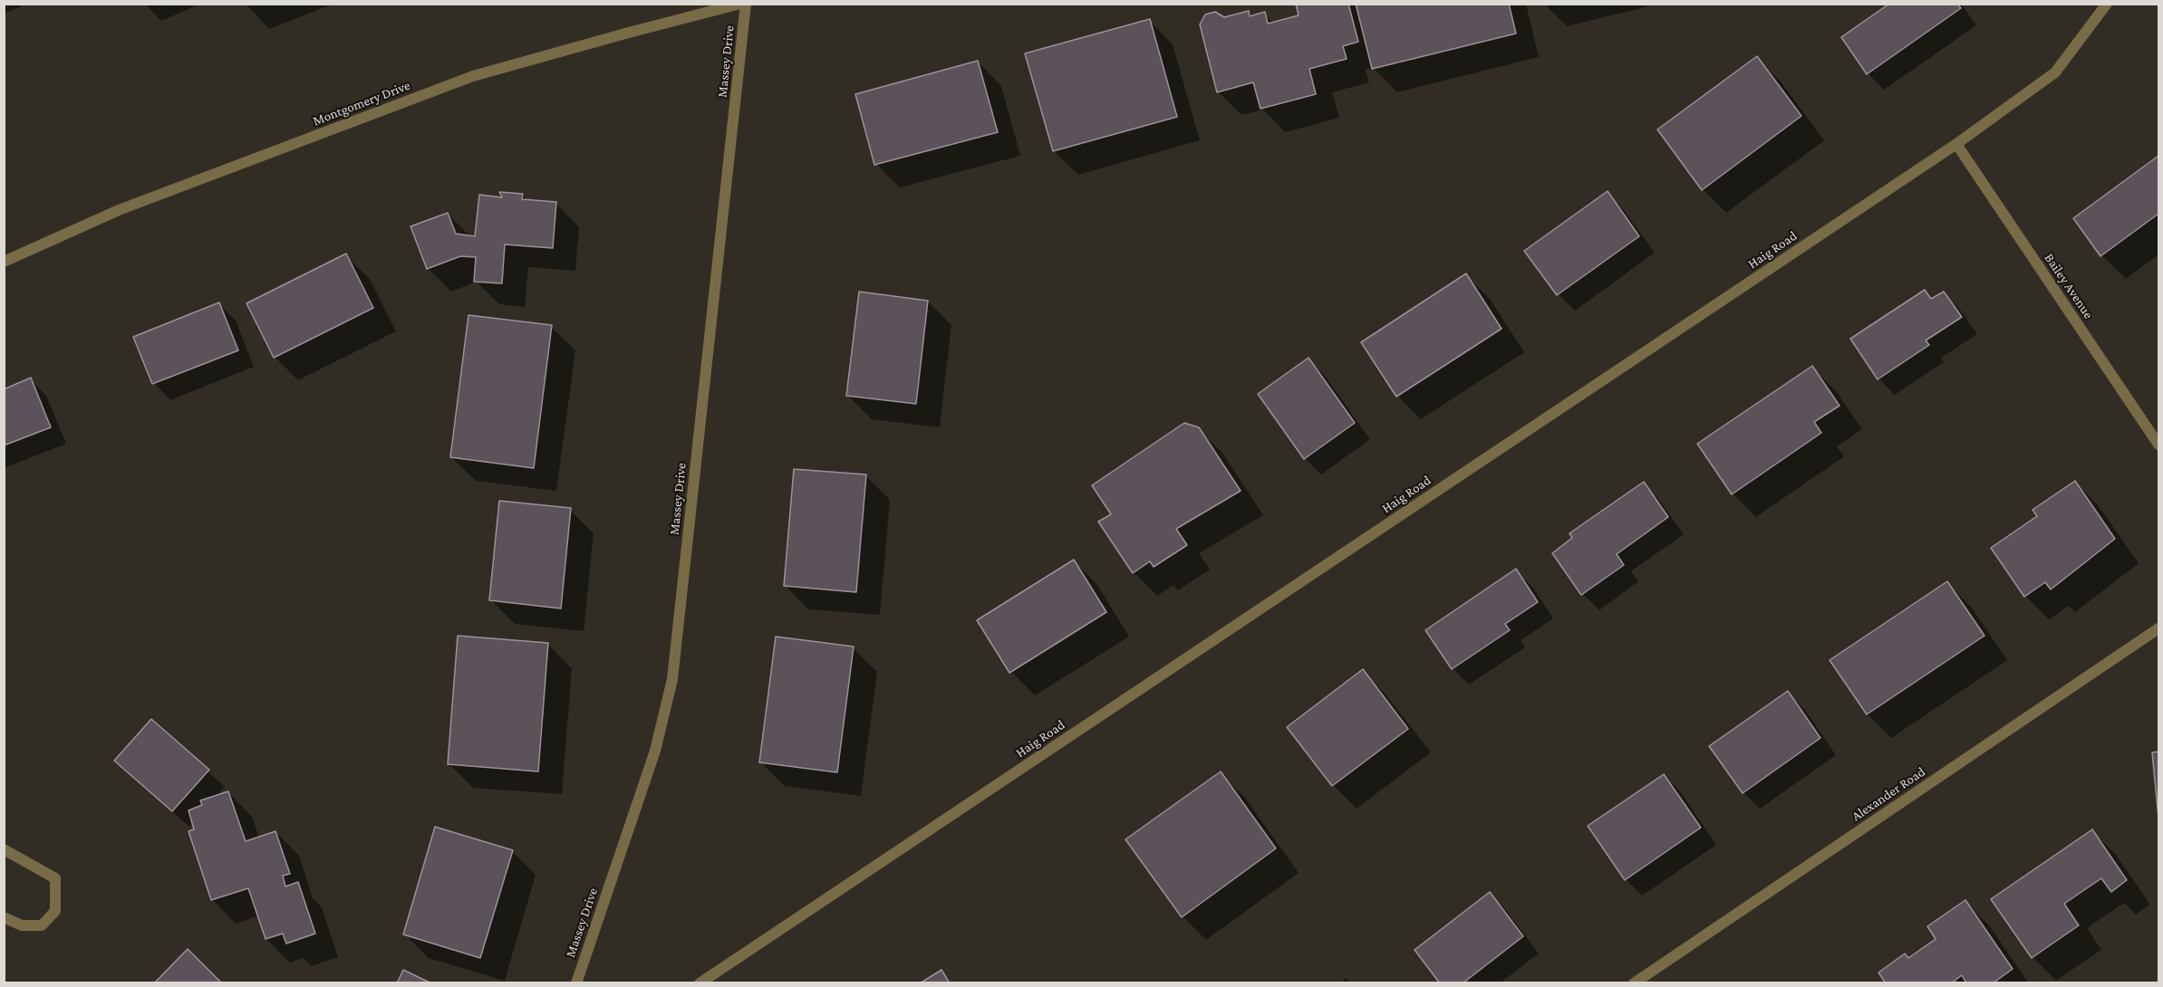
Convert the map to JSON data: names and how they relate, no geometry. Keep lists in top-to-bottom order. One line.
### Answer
{"streets":{"street":["Massey Drive","Montgomery Drive","Haig Road","Bailey Avenue","Alexander Road"]},"crossings":[["Haig Road","Bailey Avenue"]]}
